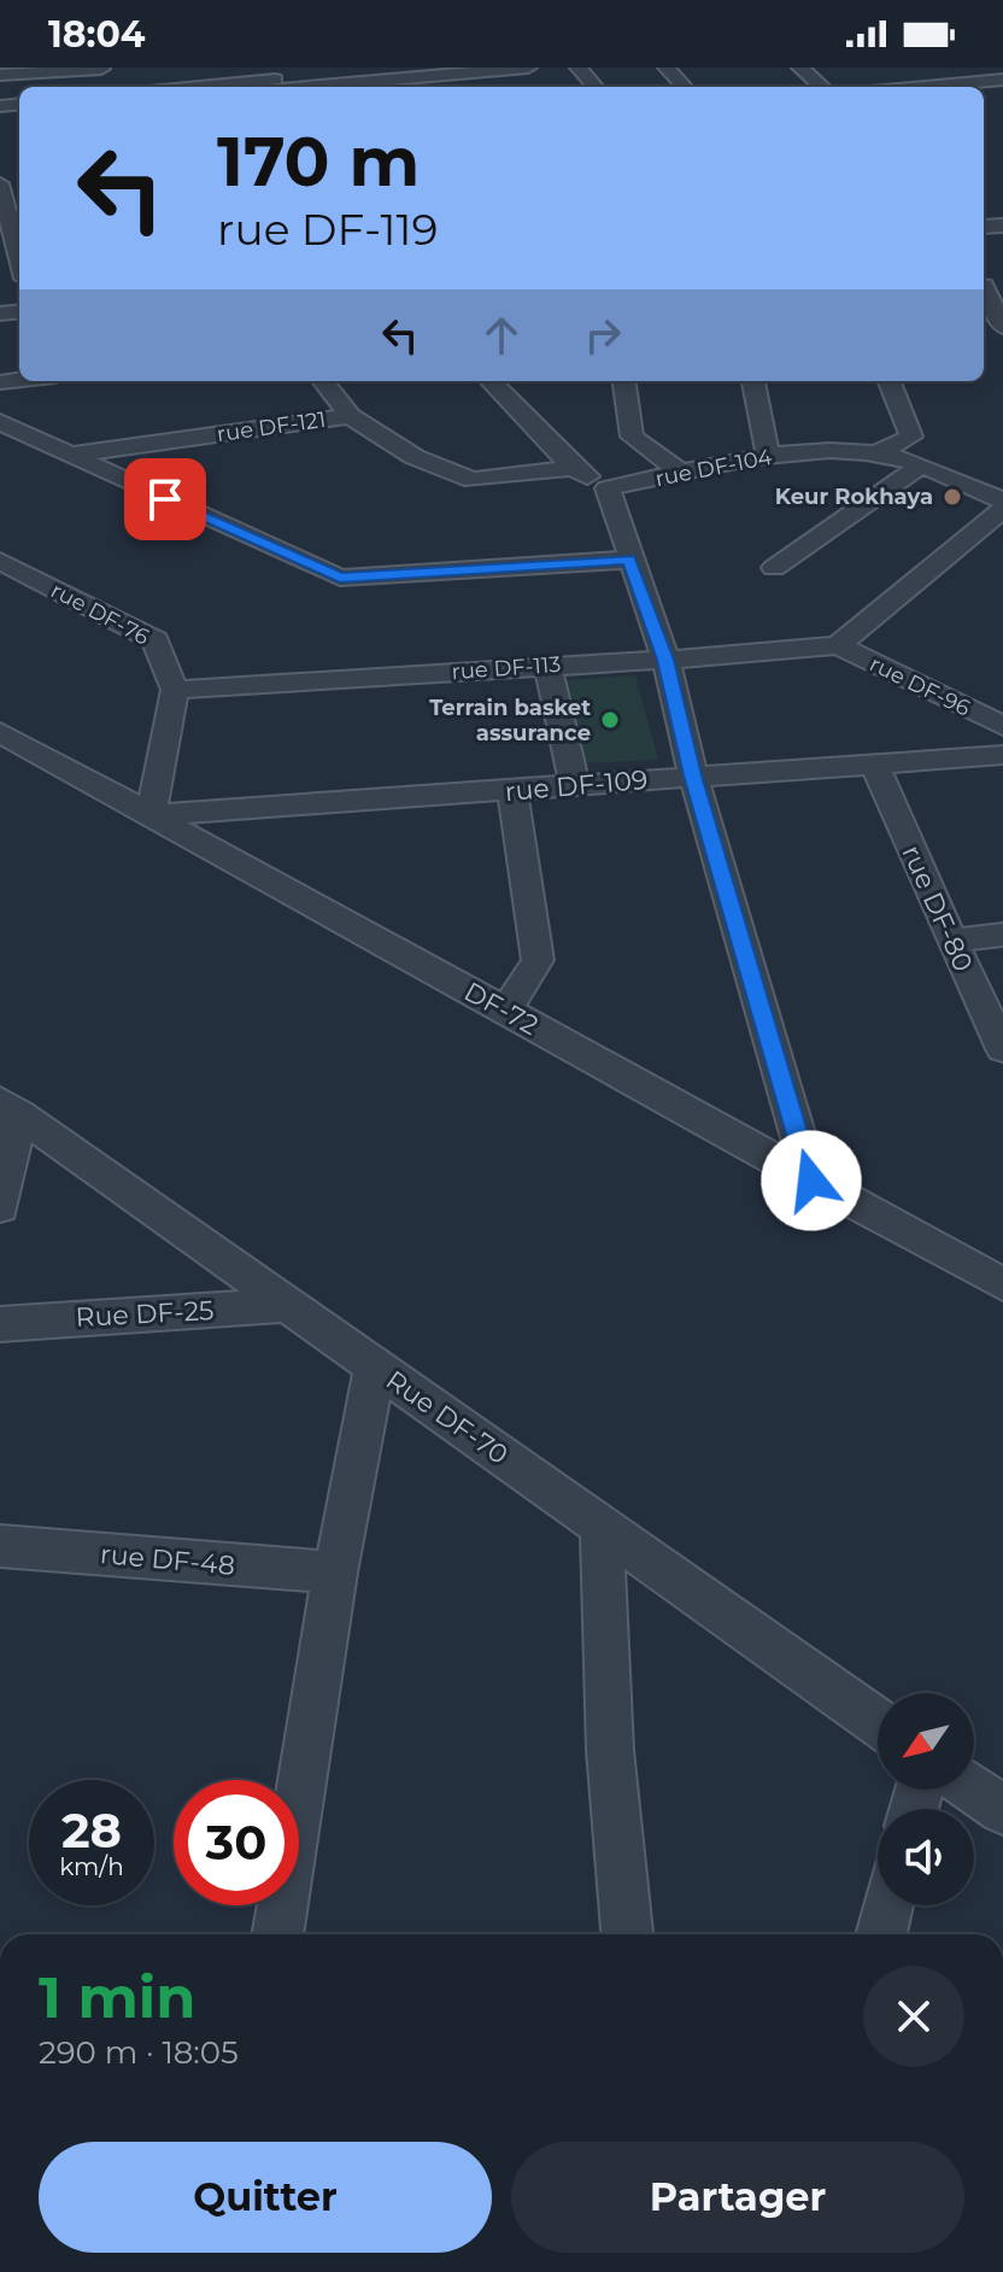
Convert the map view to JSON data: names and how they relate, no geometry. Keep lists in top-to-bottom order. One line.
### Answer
{"streets":{"street":["rue DF-121","rue DF-104","rue DF-76","rue DF-113","rue DF-96","rue DF-109","rue DF-80","DF-72","Rue DF-25","Rue DF-70","rue DF-48"]},"crossings":[["rue DF-76","rue DF-113"],["rue DF-113","rue DF-96"],["rue DF-109","rue DF-80"],["rue DF-109","DF-72"],["Rue DF-25","Rue DF-70"]],"places":["Keur Rokhaya","Terrain basket assurance"],"north":"bottom left","page":{"status":"18:04","turn":["170 m","rue DF-119"],"speed":"28 km/h","limit":"30","heading":["1 min","290 m · 18:05"],"buttons":["Quitter","Partager"]}}
